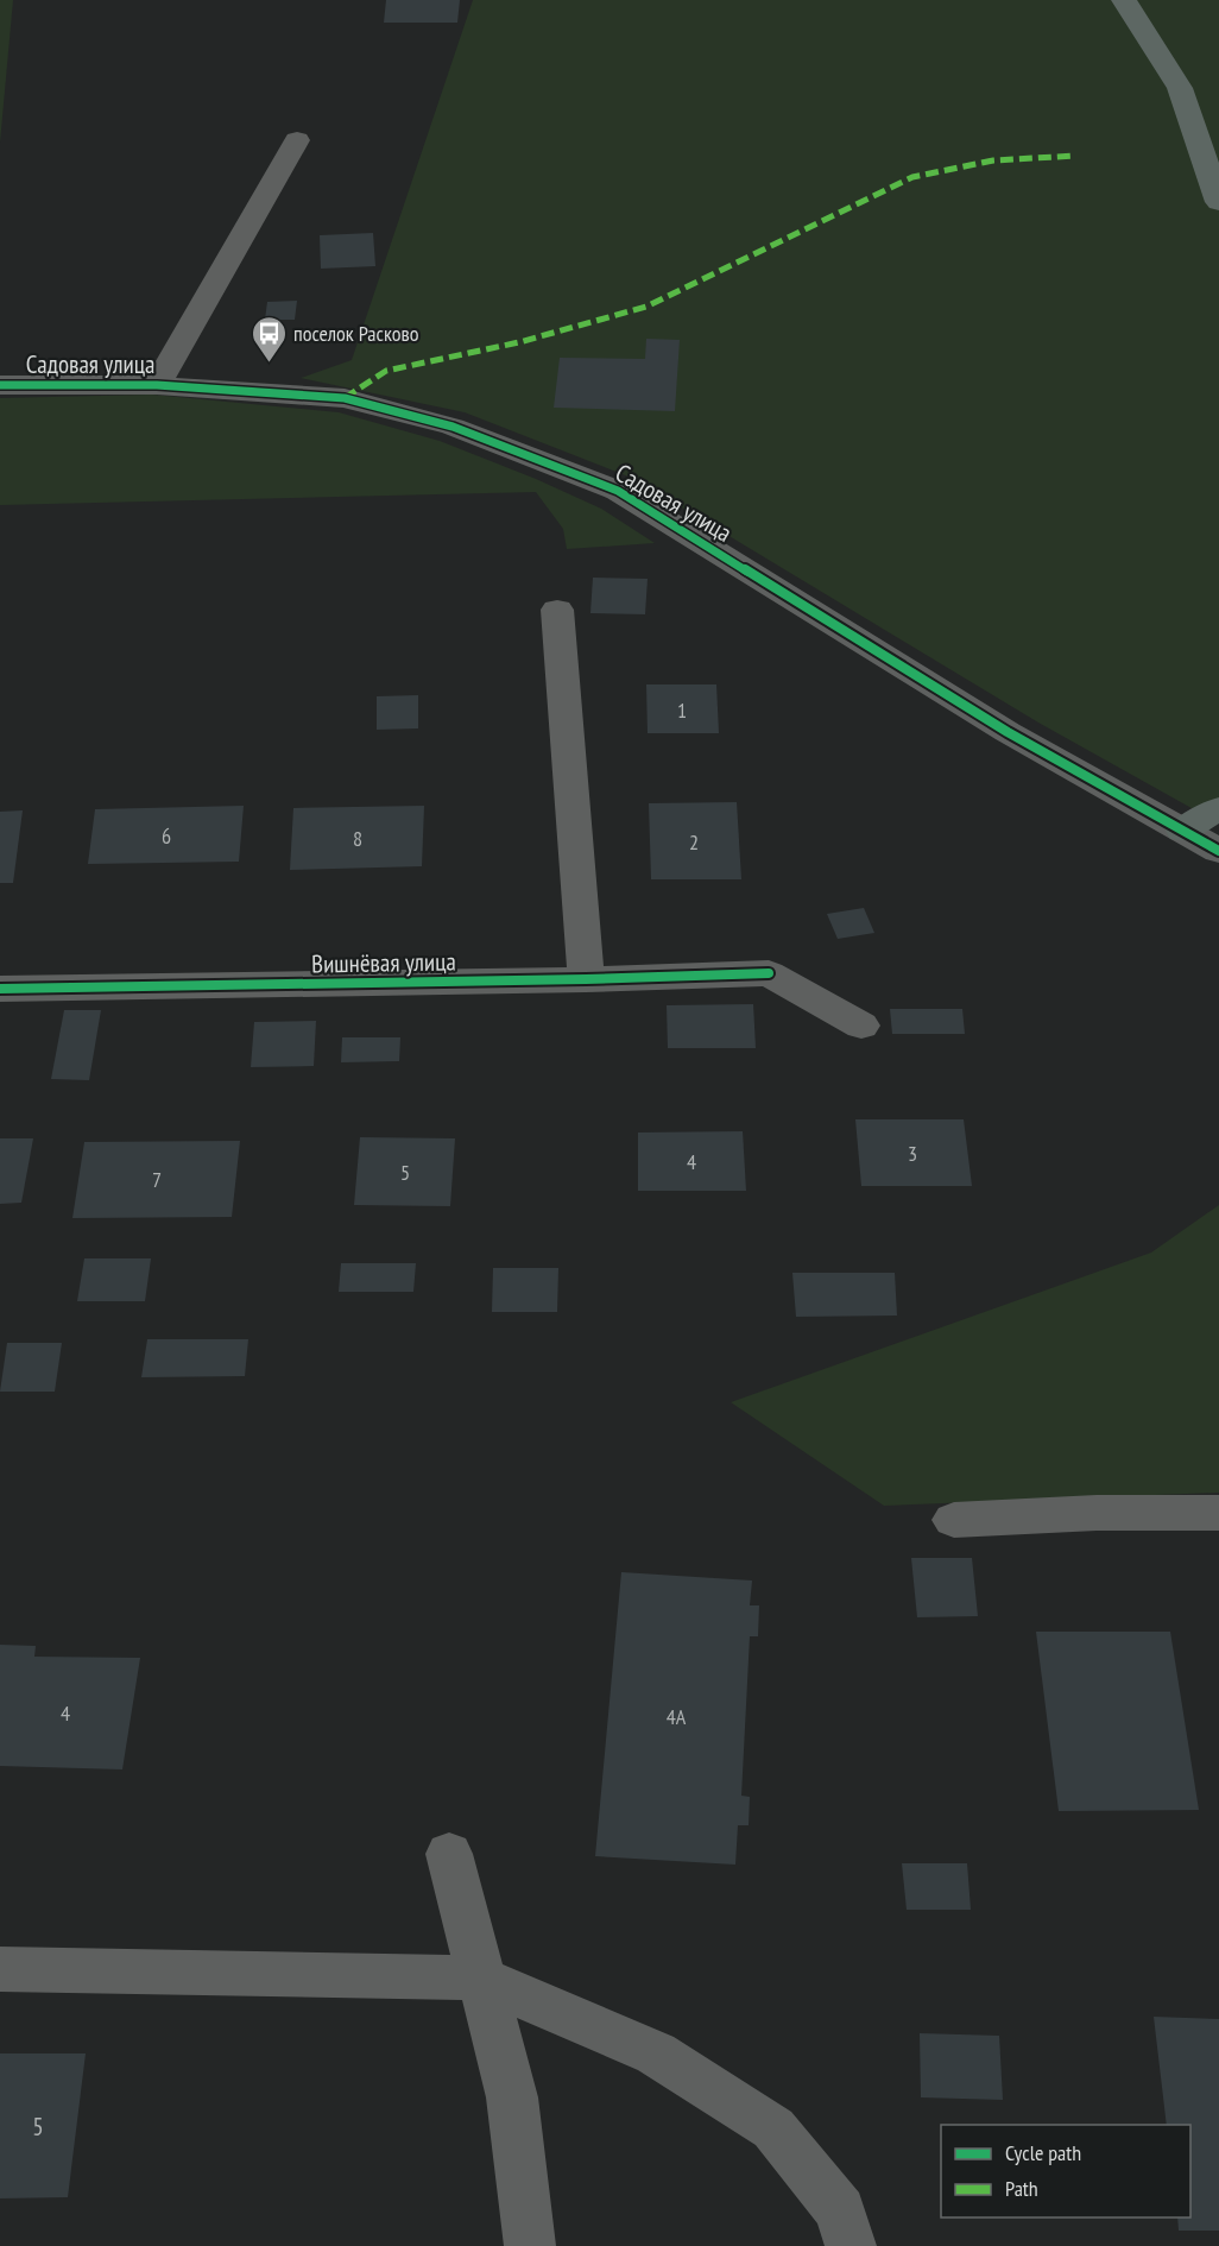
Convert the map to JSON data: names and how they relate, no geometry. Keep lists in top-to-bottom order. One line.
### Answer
{"streets":{"street":["Садовая улица","Вишнёвая улица"]},"places":{"bus stop":["поселок Расково"]},"house_numbers":["1","6","8","2","3","4","5","7","4","4А","5"],"legend":["Cycle path","Path"]}
